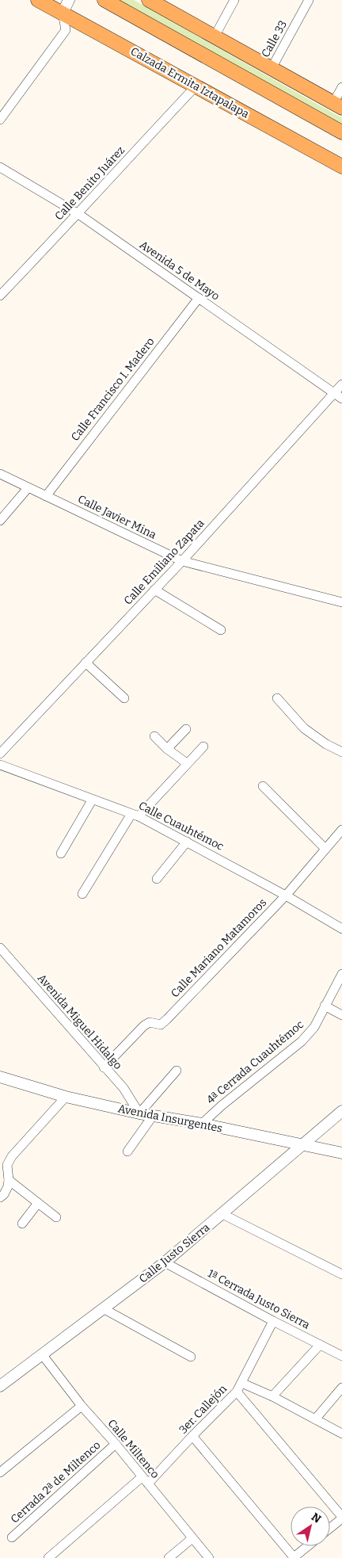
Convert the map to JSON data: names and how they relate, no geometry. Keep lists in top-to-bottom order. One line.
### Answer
{"streets":{"main road":["Calzada Ermita Iztapalapa"],"street":["Calle 33","Calle Benito Juárez","Avenida 5 de Mayo","Calle Francisco I. Madero","Calle Javier Mina","Calle Emiliano Zapata","Calle Cuauhtémoc","Calle Mariano Matamoros","Avenida Miguel Hidalgo","4ª Cerrada Cuauhtémoc","Avenida Insurgentes","Calle Justo Sierra","1ª Cerrada Justo Sierra","3er. Callejón","Calle Miltenco","Cerrada 2ª de Miltenco"]},"crossings":[["Calzada Ermita Iztapalapa","Calle Benito Juárez"],["Calle Benito Juárez","Avenida 5 de Mayo"],["Avenida 5 de Mayo","Calle Francisco I. Madero"],["Avenida 5 de Mayo","Calle Emiliano Zapata"],["Calle Francisco I. Madero","Calle Javier Mina"],["Calle Javier Mina","Calle Emiliano Zapata"],["Calle Cuauhtémoc","Calle Mariano Matamoros"],["Calle Mariano Matamoros","Avenida Miguel Hidalgo"],["Avenida Miguel Hidalgo","Avenida Insurgentes"],["4ª Cerrada Cuauhtémoc","Avenida Insurgentes"],["Avenida Insurgentes","Calle Justo Sierra"],["Calle Justo Sierra","1ª Cerrada Justo Sierra"],["Calle Justo Sierra","Calle Miltenco"],["1ª Cerrada Justo Sierra","3er. Callejón"],["3er. Callejón","Calle Miltenco"],["Calle Miltenco","Cerrada 2ª de Miltenco"]],"north":"top right"}
